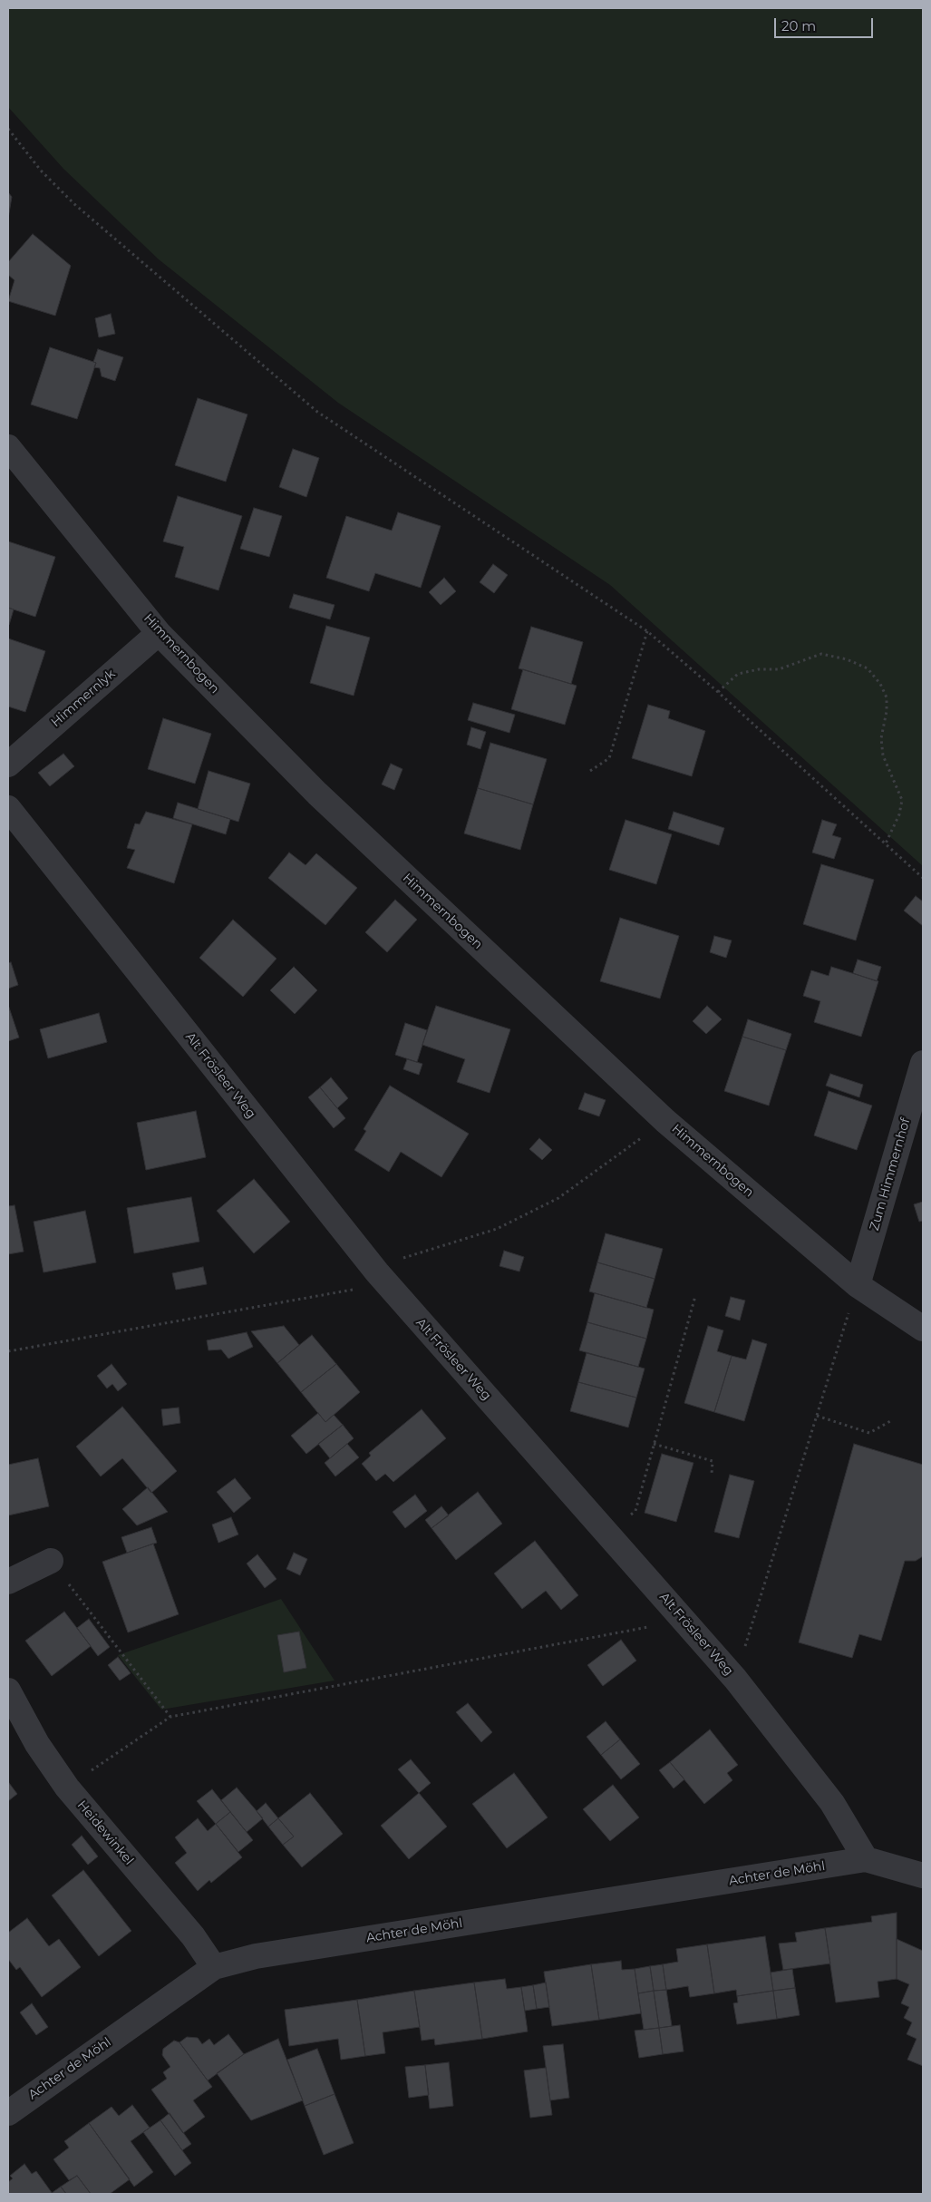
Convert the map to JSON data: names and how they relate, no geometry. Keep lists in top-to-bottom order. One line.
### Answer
{"streets":{"street":["Himmernbogen","Himmernlyk","Alt Frösleer Weg","Zum Himmernhof","Heidewinkel","Achter de Möhl"]},"crossings":[["Himmernbogen","Himmernlyk"],["Himmernbogen","Zum Himmernhof"],["Alt Frösleer Weg","Achter de Möhl"],["Heidewinkel","Achter de Möhl"]],"scale_bar":"20 m"}
